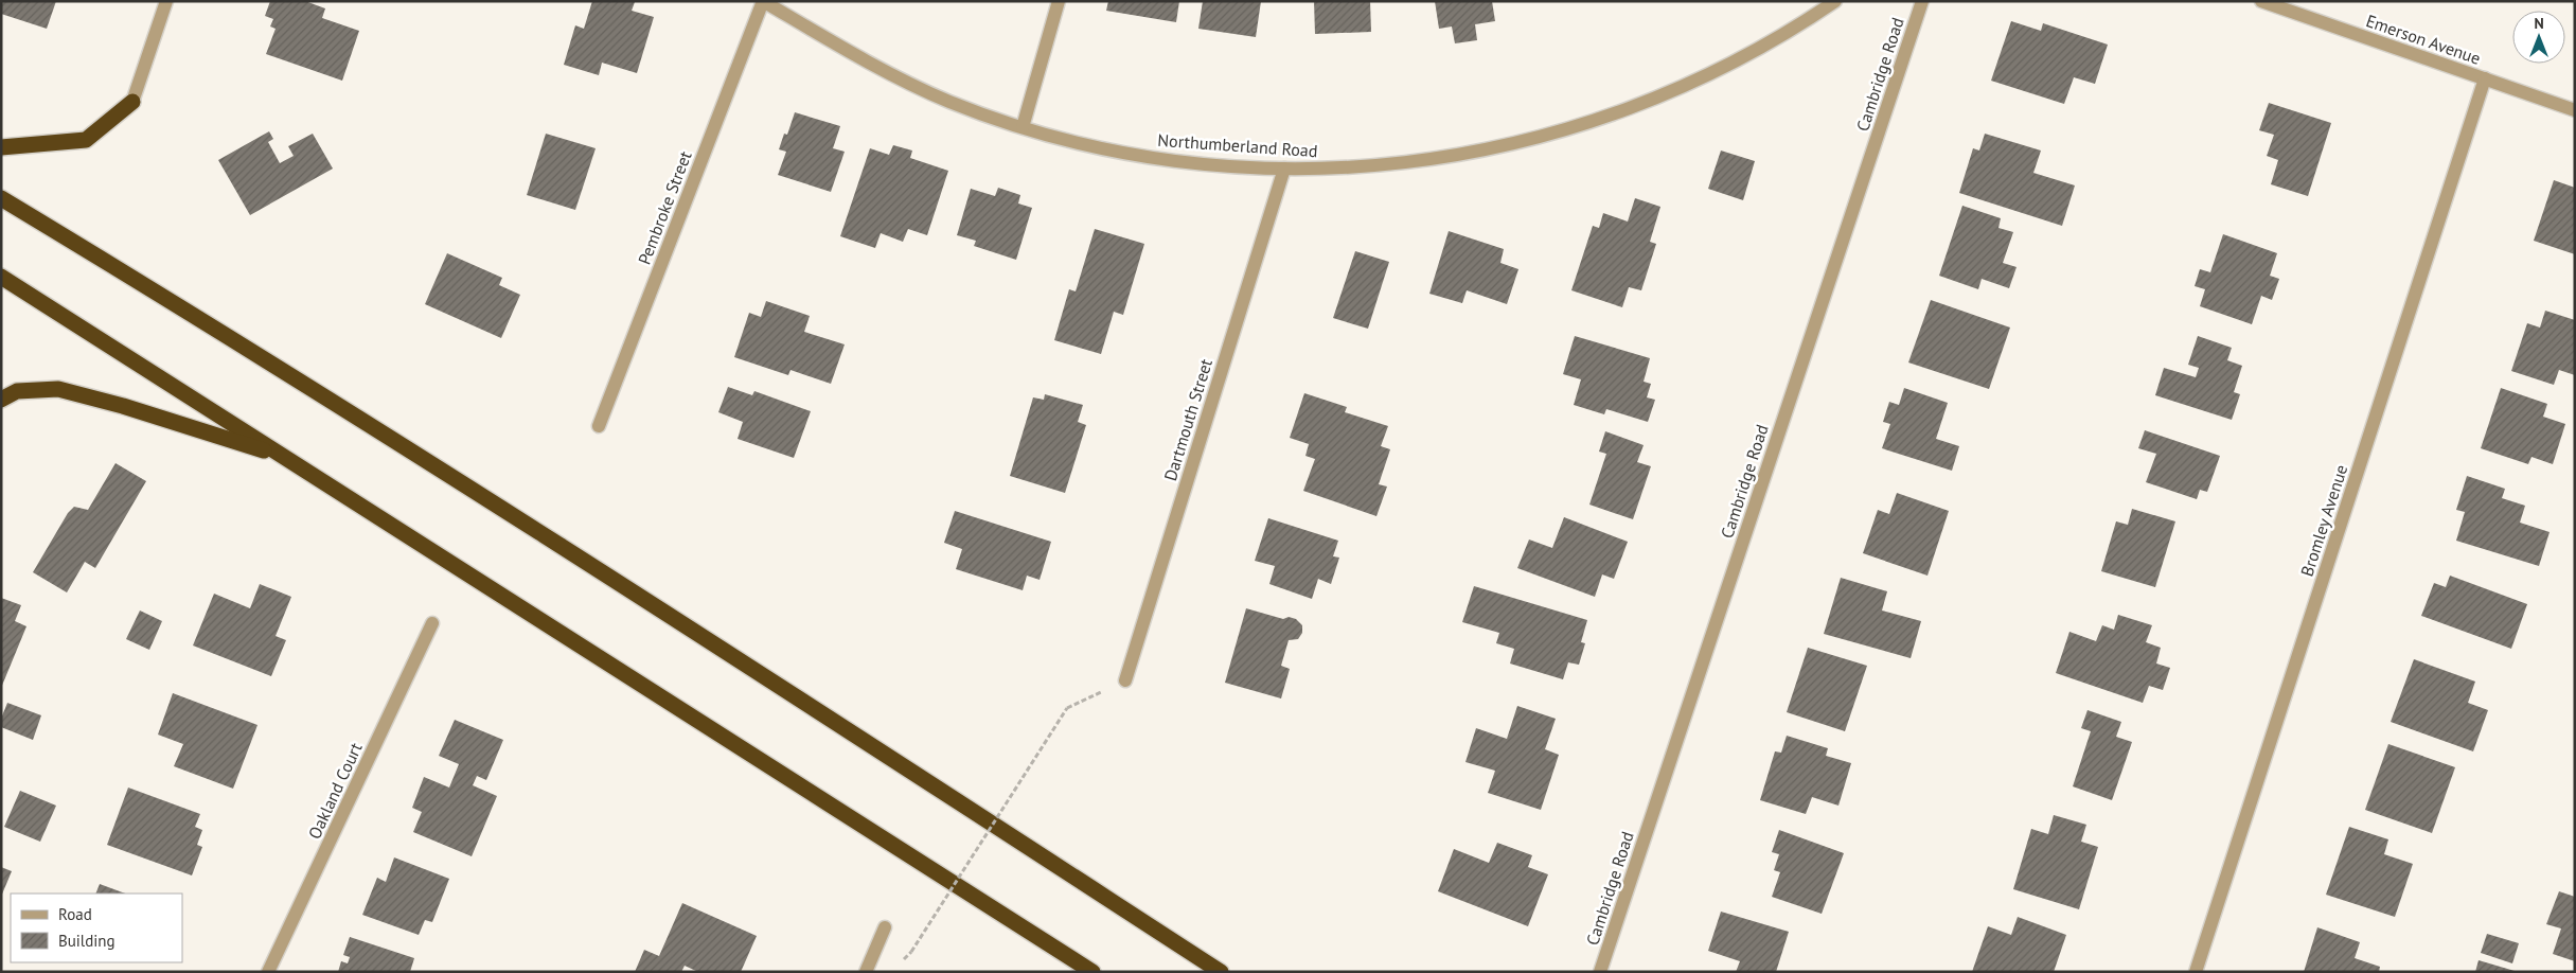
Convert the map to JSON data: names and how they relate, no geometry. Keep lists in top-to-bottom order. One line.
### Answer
{"streets":{"street":["Emerson Avenue","Cambridge Road","Northumberland Road","Pembroke Street","Dartmouth Street","Bromley Avenue","Oakland Court"]},"crossings":[["Emerson Avenue","Bromley Avenue"],["Northumberland Road","Pembroke Street"],["Northumberland Road","Dartmouth Street"]],"legend":["Road","Building"],"north":"top"}
